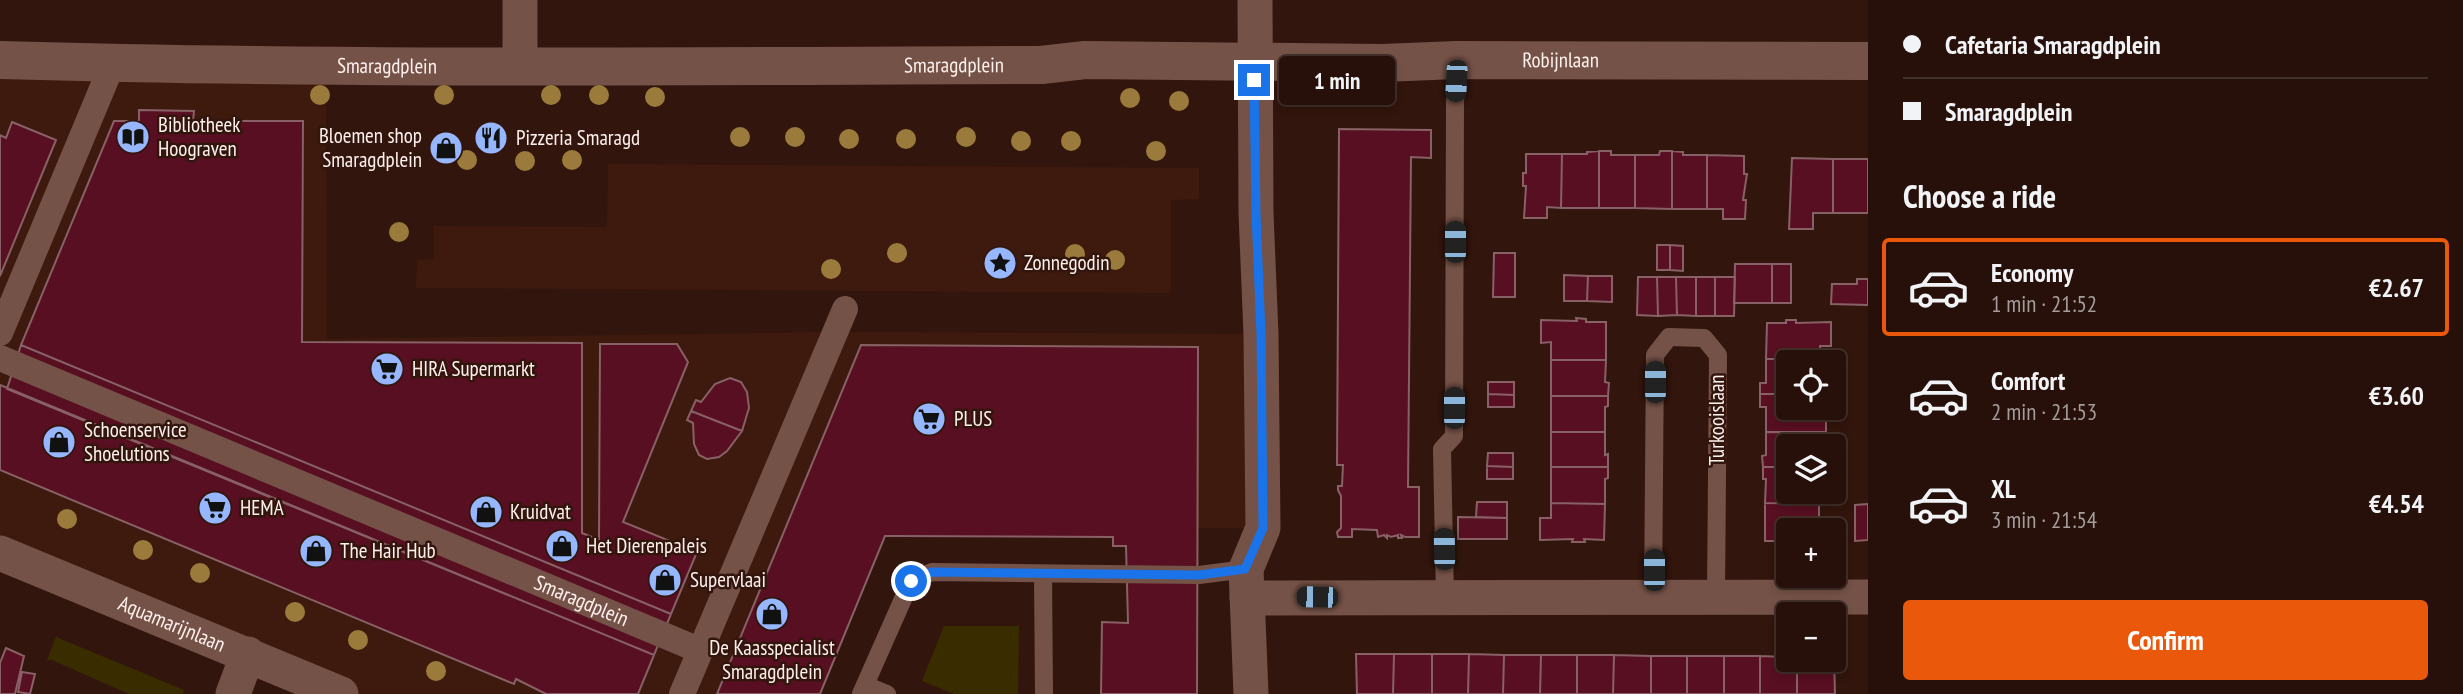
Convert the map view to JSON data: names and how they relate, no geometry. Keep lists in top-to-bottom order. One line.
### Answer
{"streets":{"street":["Robijnlaan","Smaragdplein","Aquamarijnlaan"],"lane":["Turkooislaan"]},"crossings":[["Robijnlaan","Smaragdplein"]],"places":{"library":["Bibliotheek Hoograven"],"restaurant":["Pizzeria Smaragd"],"shop":["Bloemen shop Smaragdplein","Schoenservice Shoelutions","Kruidvat","Het Dierenpaleis","The Hair Hub","Supervlaai","De Kaasspecialist Smaragdplein"],"place":["Zonnegodin"],"supermarket":["HIRA Supermarkt","PLUS","HEMA"]},"page":{"banner":["Cafetaria Smaragdplein","Smaragdplein"],"bubble":"1 min","heading":"Choose a ride","list":[{"name":"Economy","note":"1 min · 21:52","value":"€2.67"},{"name":"Comfort","note":"2 min · 21:53","value":"€3.60"},{"name":"XL","note":"3 min · 21:54","value":"€4.54"}],"map_buttons":["+","−"],"buttons":"Confirm"}}
